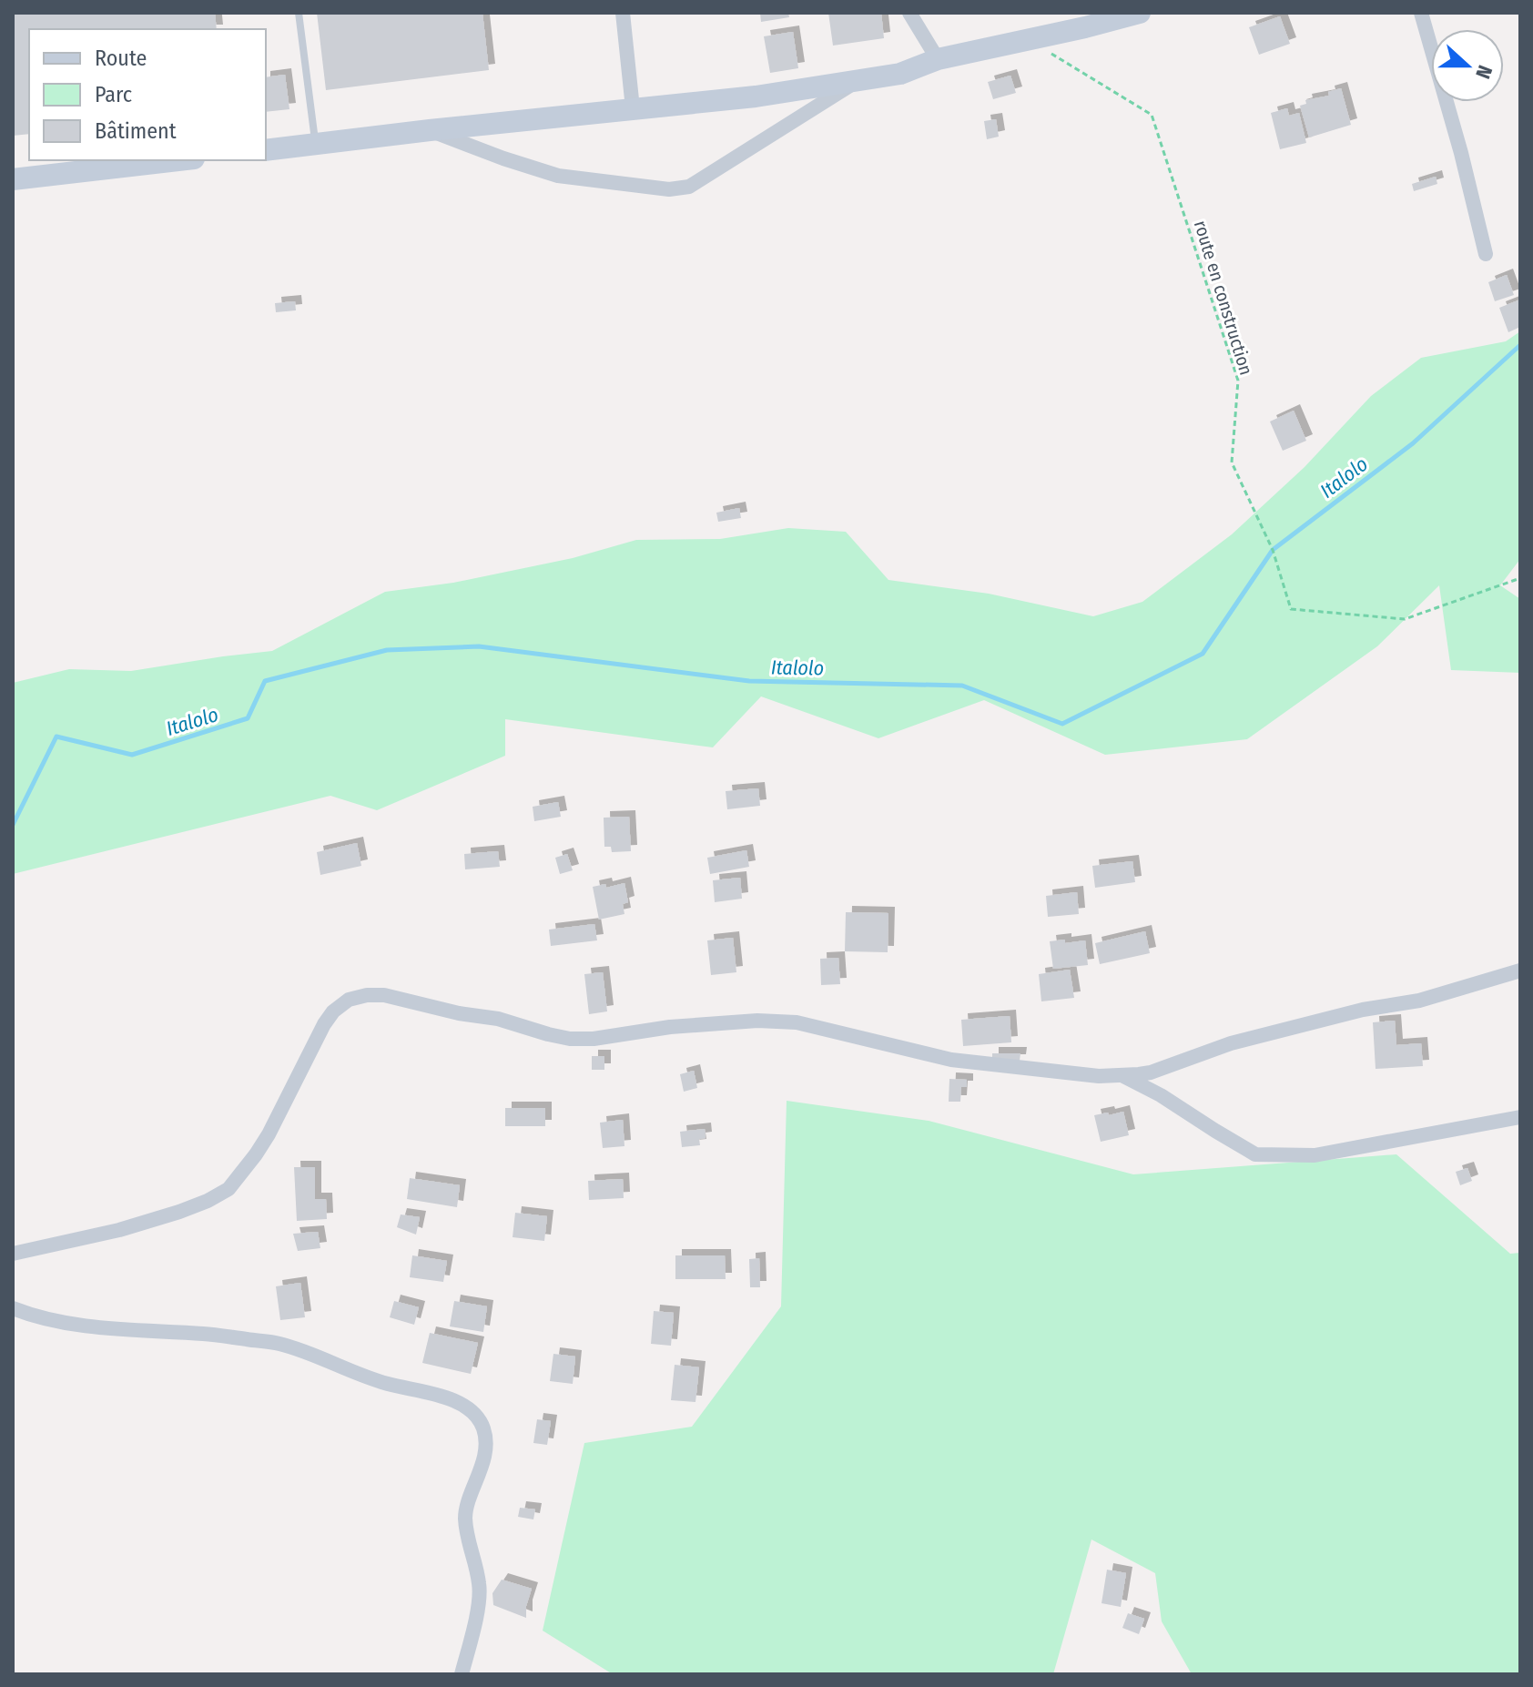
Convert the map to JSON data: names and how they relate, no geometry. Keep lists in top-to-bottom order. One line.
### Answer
{"streets":{"path":["route en construction"]},"water":["Italolo"],"legend":["Route","Parc","Bâtiment"],"north":"right"}
